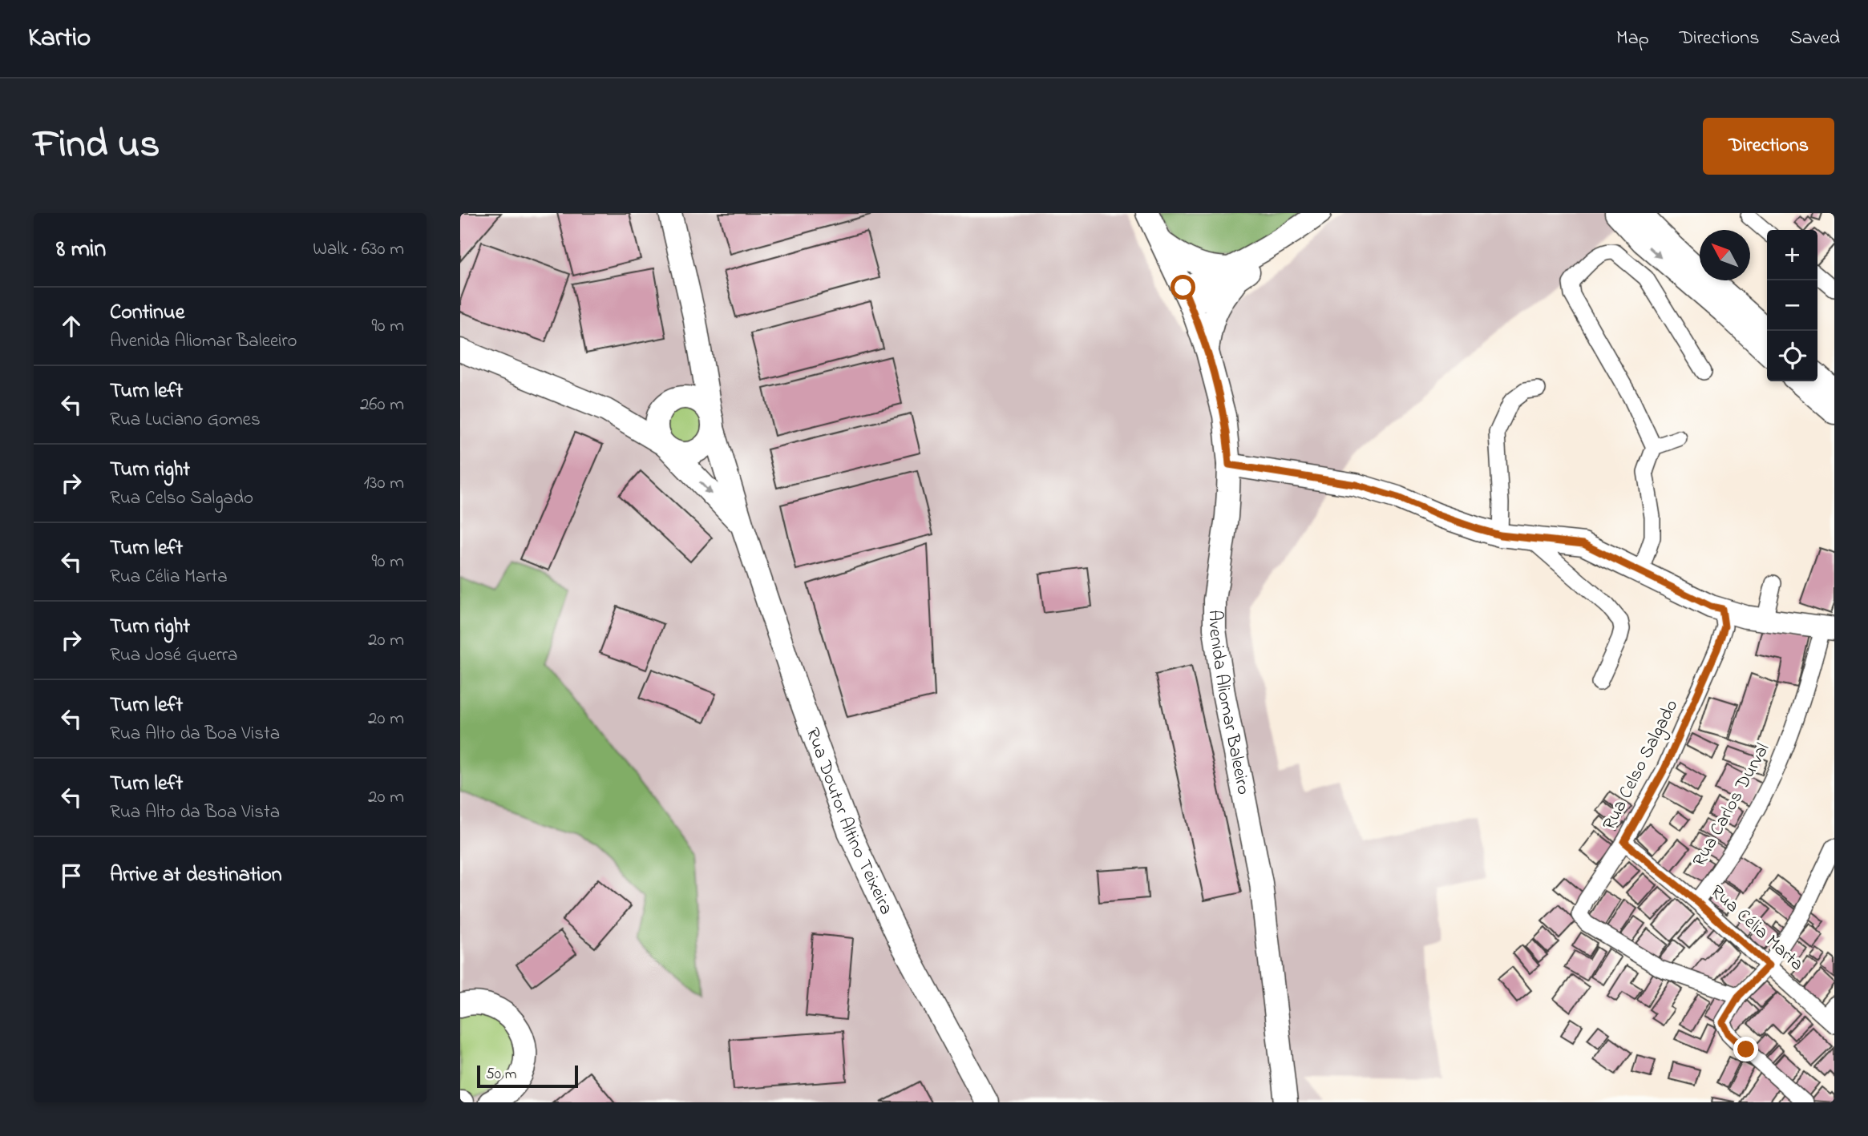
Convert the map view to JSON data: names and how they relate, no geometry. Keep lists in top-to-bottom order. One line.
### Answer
{"streets":{"street":["Avenida Aliomar Baleeiro","Rua Celso Salgado","Rua Carlos Durval","Rua Doutor Altino Teixeira","Rua Célia Marta"]},"crossings":[["Rua Celso Salgado","Rua Célia Marta"],["Rua Carlos Durval","Rua Célia Marta"]],"scale_bar":"50 m","north":"top left","page":{"header":"Kartio","nav":["Map","Directions","Saved"],"title":"Find us","buttons":"Directions","heading":["8 min","Walk · 630 m"],"map_buttons":["+","−"],"list":[["Continue","Avenida Aliomar Baleeiro","90 m"],["Turn left","Rua Luciano Gomes","260 m"],["Turn right","Rua Celso Salgado","130 m"],["Turn left","Rua Célia Marta","90 m"],["Turn right","Rua José Guerra","20 m"],["Turn left","Rua Alto da Boa Vista","20 m"],["Turn left","Rua Alto da Boa Vista","20 m"],"Arrive at destination"],"scale":"50 m"}}
